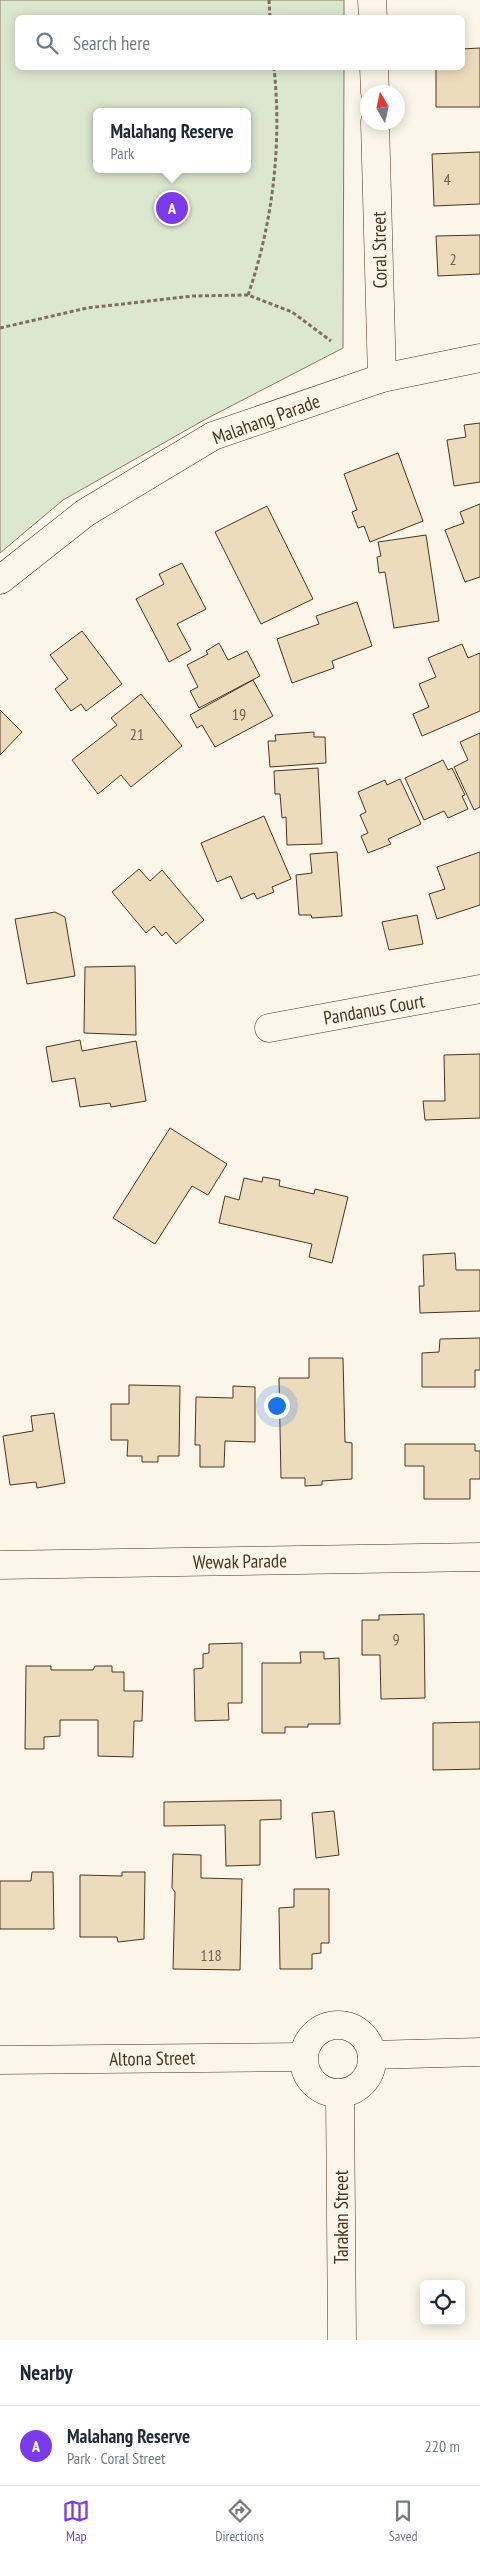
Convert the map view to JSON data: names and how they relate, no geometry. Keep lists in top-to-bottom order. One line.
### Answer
{"streets":{"street":["Coral Street","Malahang Parade","Pandanus Court","Wewak Parade","Altona Street","Tarakan Street"]},"crossings":[["Coral Street","Malahang Parade"],["Altona Street","Tarakan Street"]],"house_numbers":["4","2","19","21","9","118"],"north":"top","page":{"search":"Search here","popup":["Malahang Reserve","Park"],"pins":"A","heading":"Nearby","list":[{"mark":"A","name":"Malahang Reserve","note":"Park · Coral Street","value":"220 m"}],"nav":["Map","Directions","Saved"]}}
